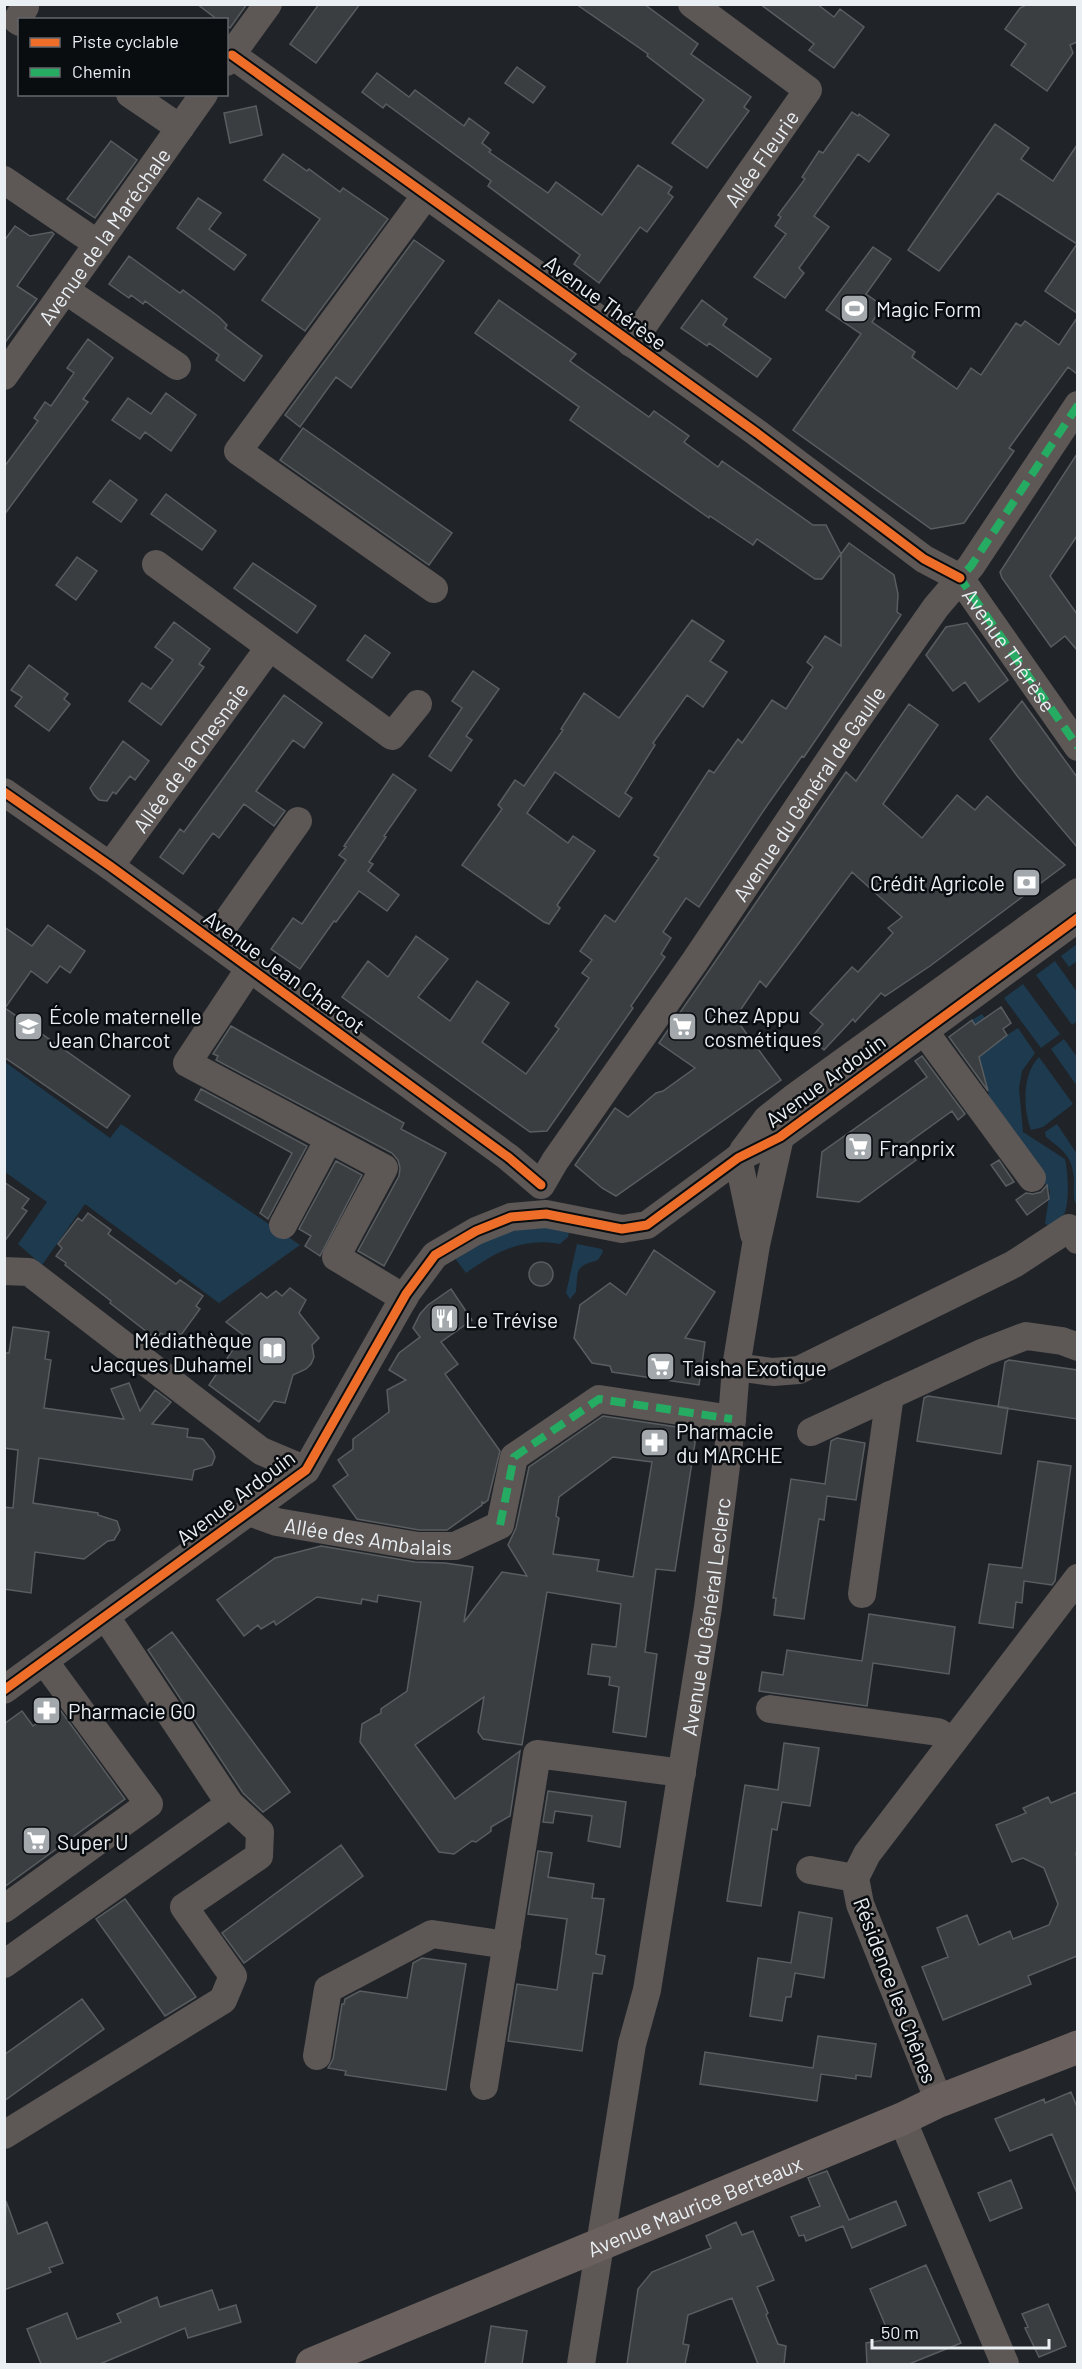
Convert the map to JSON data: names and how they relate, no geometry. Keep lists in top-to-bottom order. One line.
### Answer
{"streets":{"main road":["Avenue Maurice Berteaux"],"street":["Allée Fleurie","Avenue de la Maréchale","Avenue Thérèse","Allée de la Chesnaie","Avenue du Général de Gaulle","Avenue Jean Charcot","Avenue Ardouin","Allée des Ambalais","Avenue du Général Leclerc","Résidence les Chênes"]},"crossings":[["Allée Fleurie","Avenue Thérèse"],["Avenue Thérèse","Avenue du Général de Gaulle"],["Allée de la Chesnaie","Avenue Jean Charcot"],["Avenue du Général de Gaulle","Avenue Jean Charcot"],["Avenue du Général de Gaulle","Avenue Ardouin"],["Avenue Jean Charcot","Avenue Ardouin"],["Avenue Ardouin","Allée des Ambalais"],["Avenue Ardouin","Avenue du Général Leclerc"],["Allée des Ambalais","Avenue du Général Leclerc"],["Avenue du Général Leclerc","Avenue Maurice Berteaux"],["Résidence les Chênes","Avenue Maurice Berteaux"]],"places":{"sports":["Magic Form"],"bank":["Crédit Agricole"],"supermarket":["Chez Appu cosmétiques","Franprix","Taisha Exotique","Super U"],"school or university":["École maternelle Jean Charcot"],"restaurant":["Le Trévise"],"library":["Médiathèque Jacques Duhamel"],"pharmacy":["Pharmacie du MARCHE","Pharmacie GO"]},"legend":["Piste cyclable","Chemin"],"scale_bar":"50 m"}
